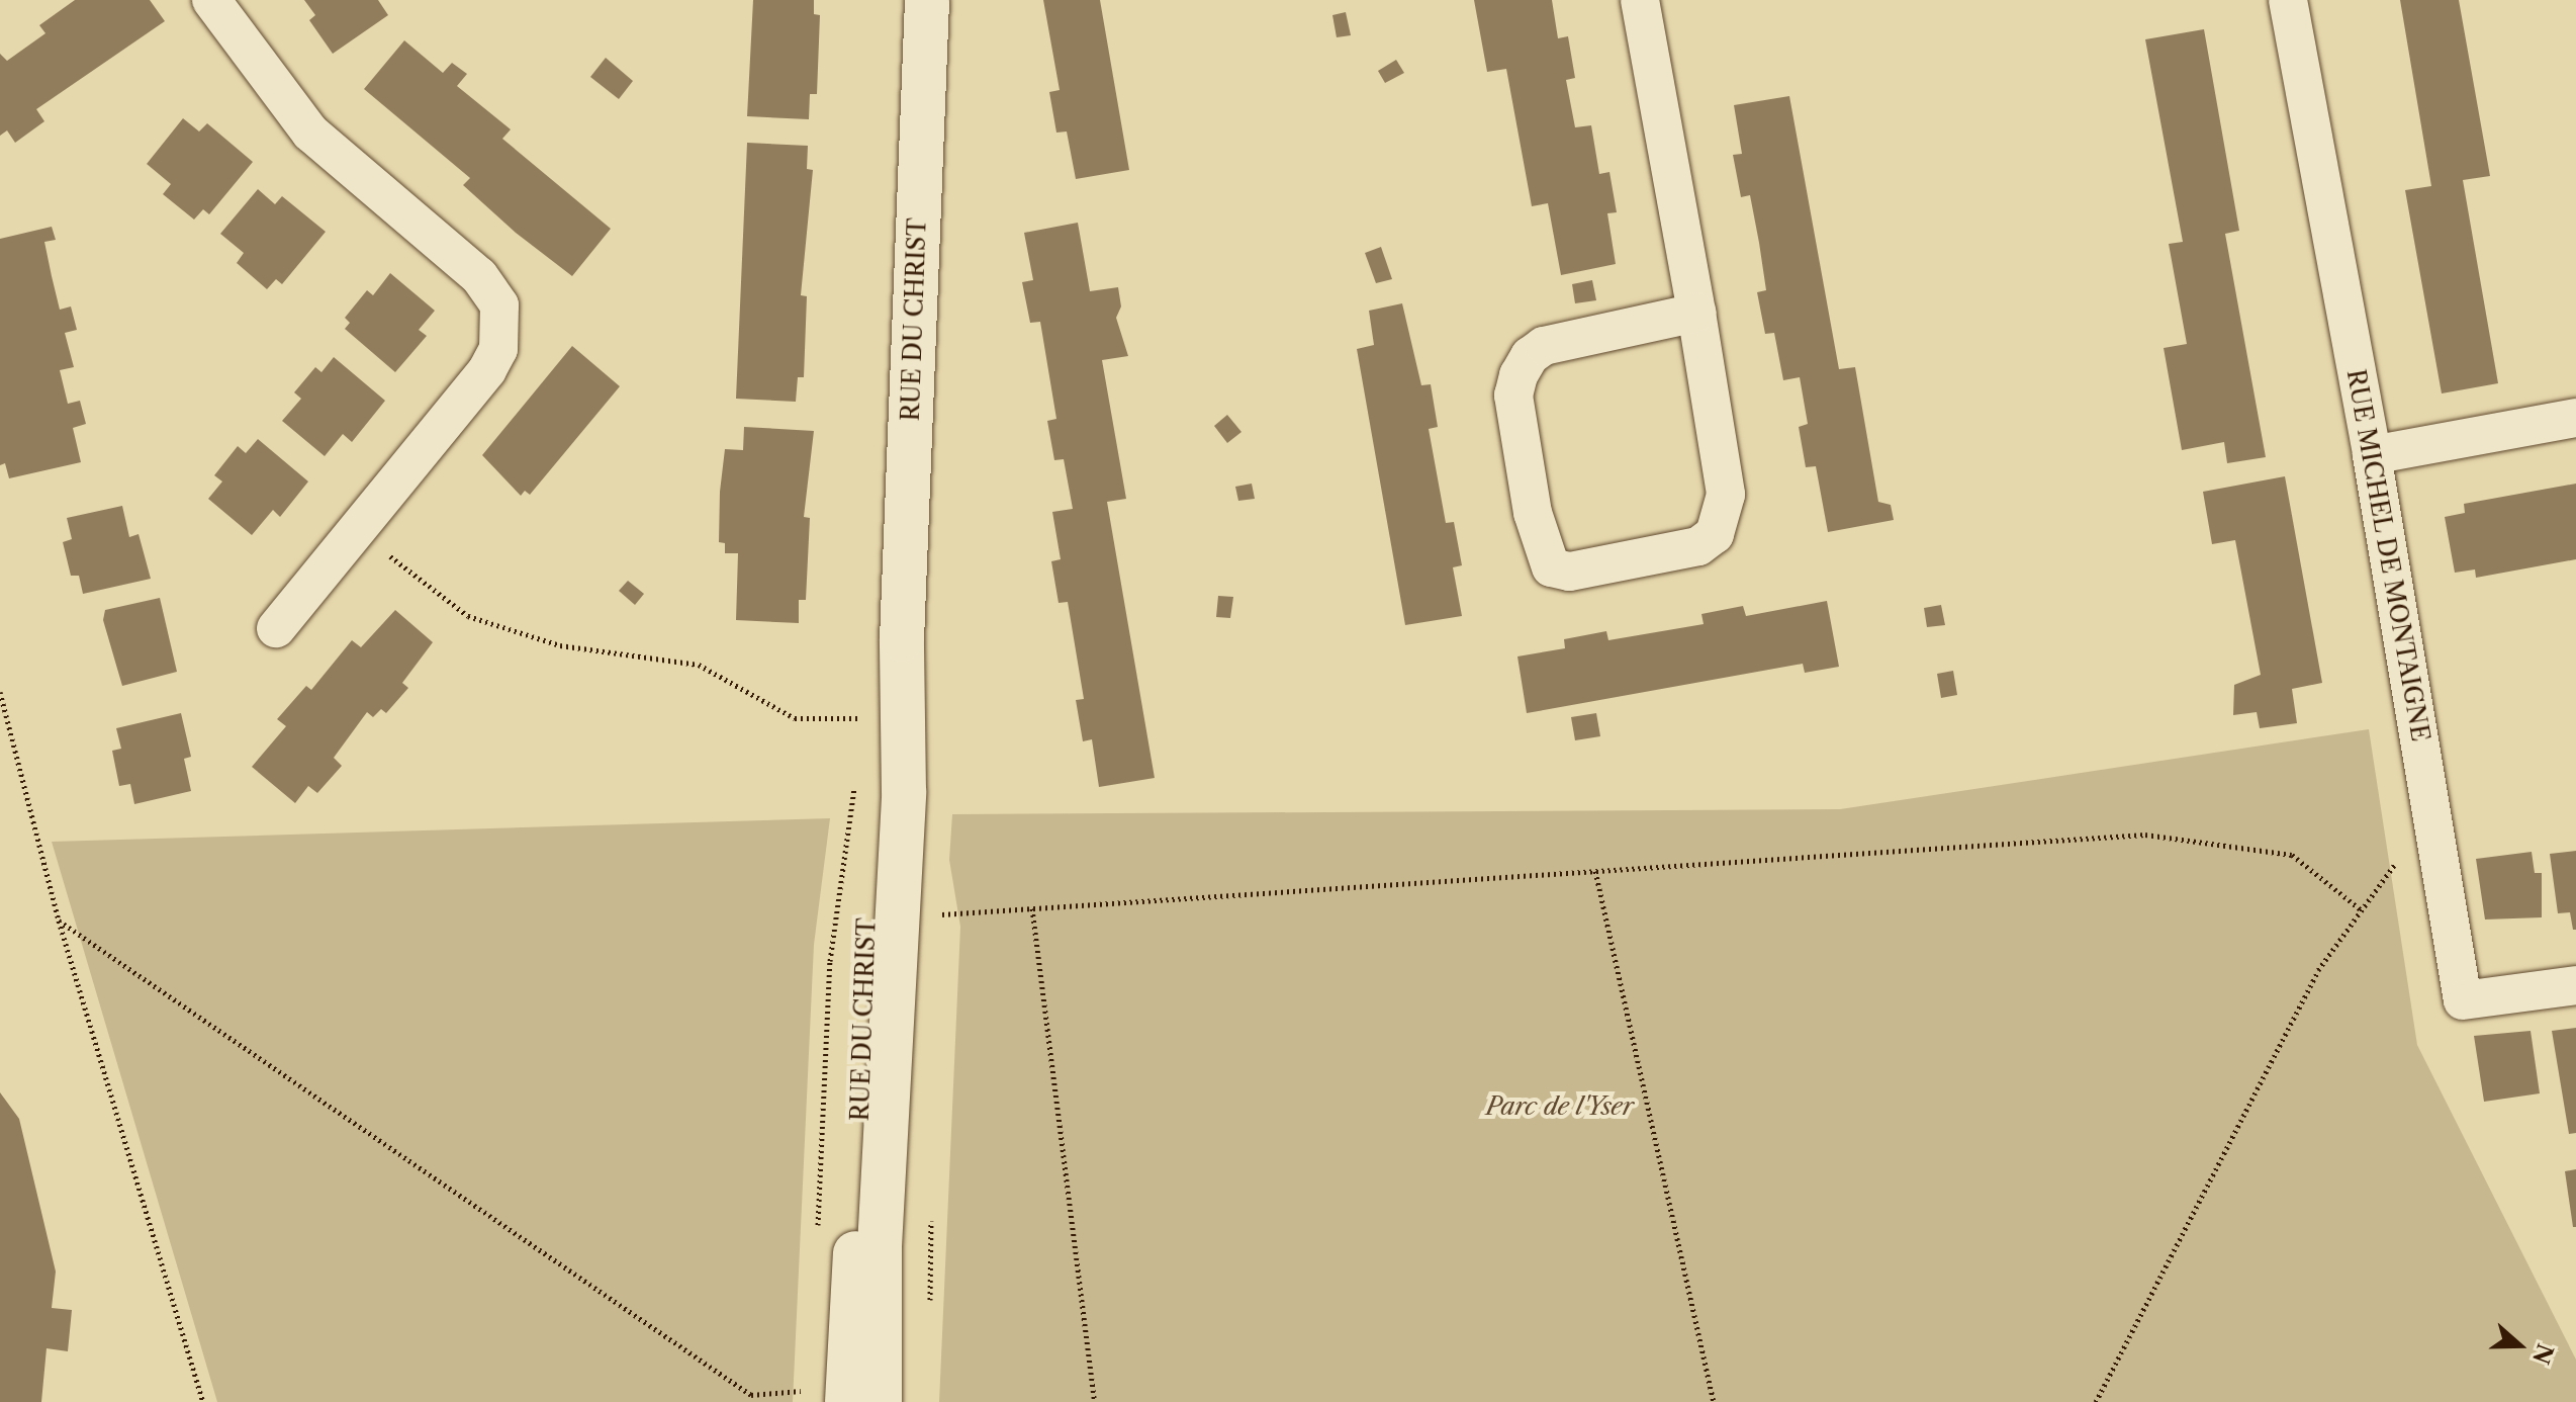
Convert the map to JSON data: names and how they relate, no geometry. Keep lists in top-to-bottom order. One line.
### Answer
{"streets":{"street":["RUE DU CHRIST","RUE MICHEL DE MONTAIGNE"]},"parks":["Parc de l'Yser"],"north":"right"}
